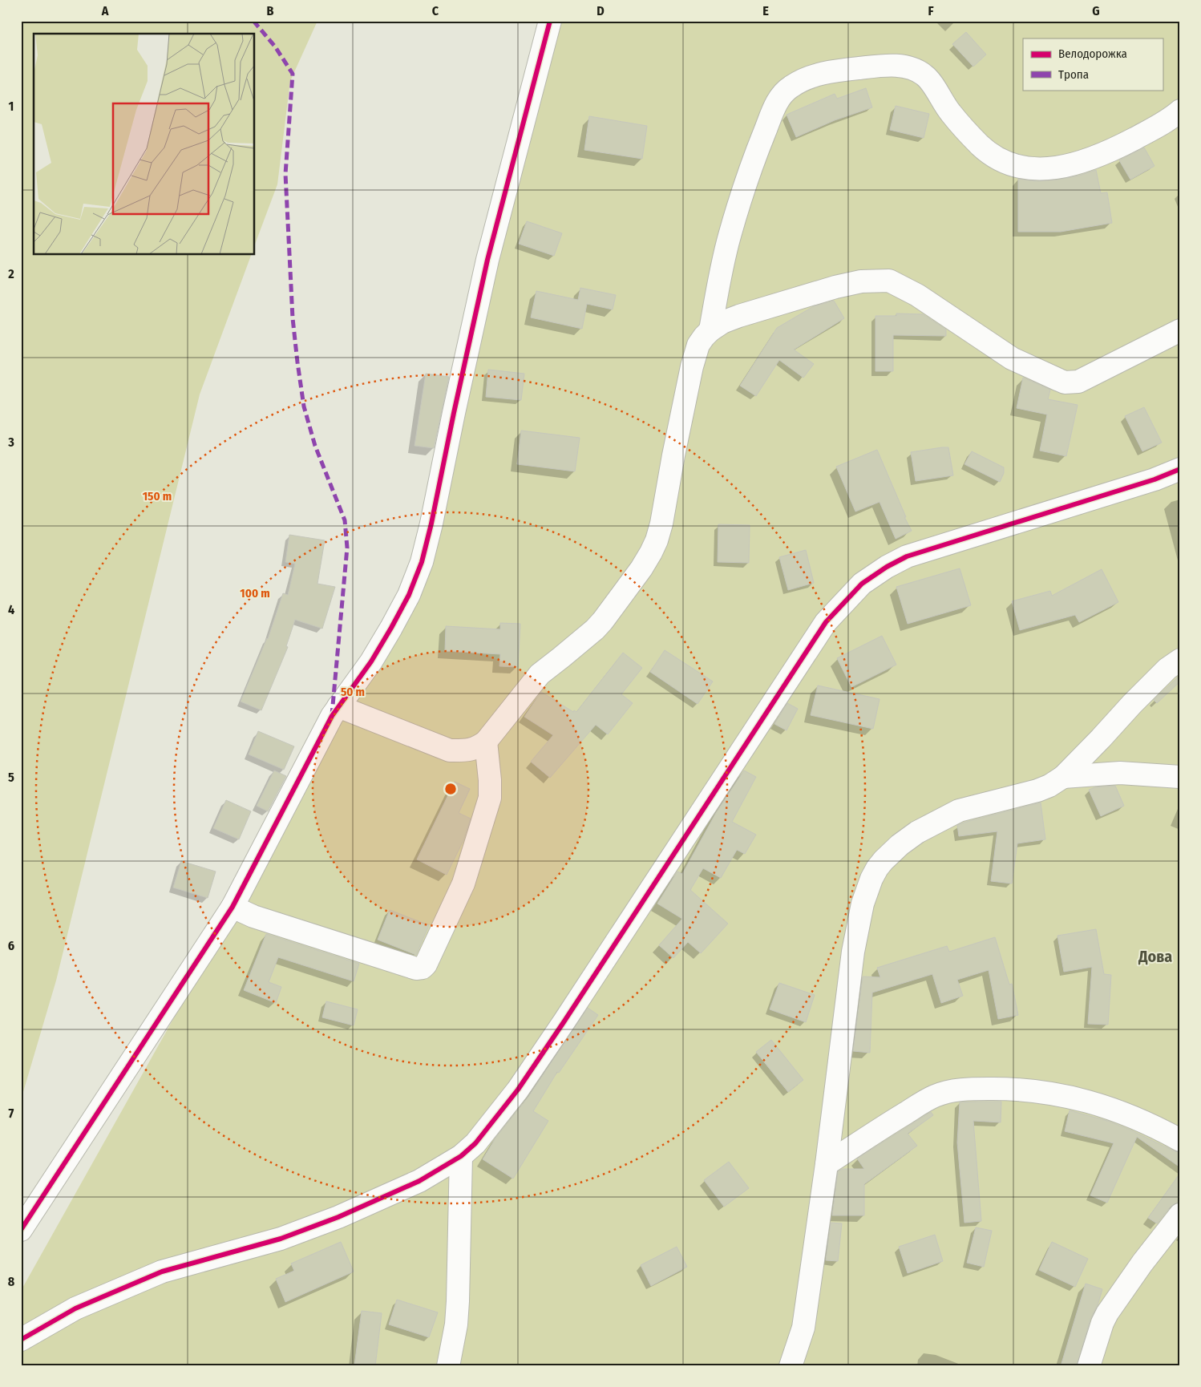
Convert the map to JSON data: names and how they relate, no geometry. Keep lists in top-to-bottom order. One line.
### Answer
{"districts":["Дова"],"legend":["Велодорожка","Тропа"],"grid":{"columns":["A","B","C","D","E","F","G"],"rows":["1","2","3","4","5","6","7","8"]},"rings":["150 m","100 m","50 m"]}
